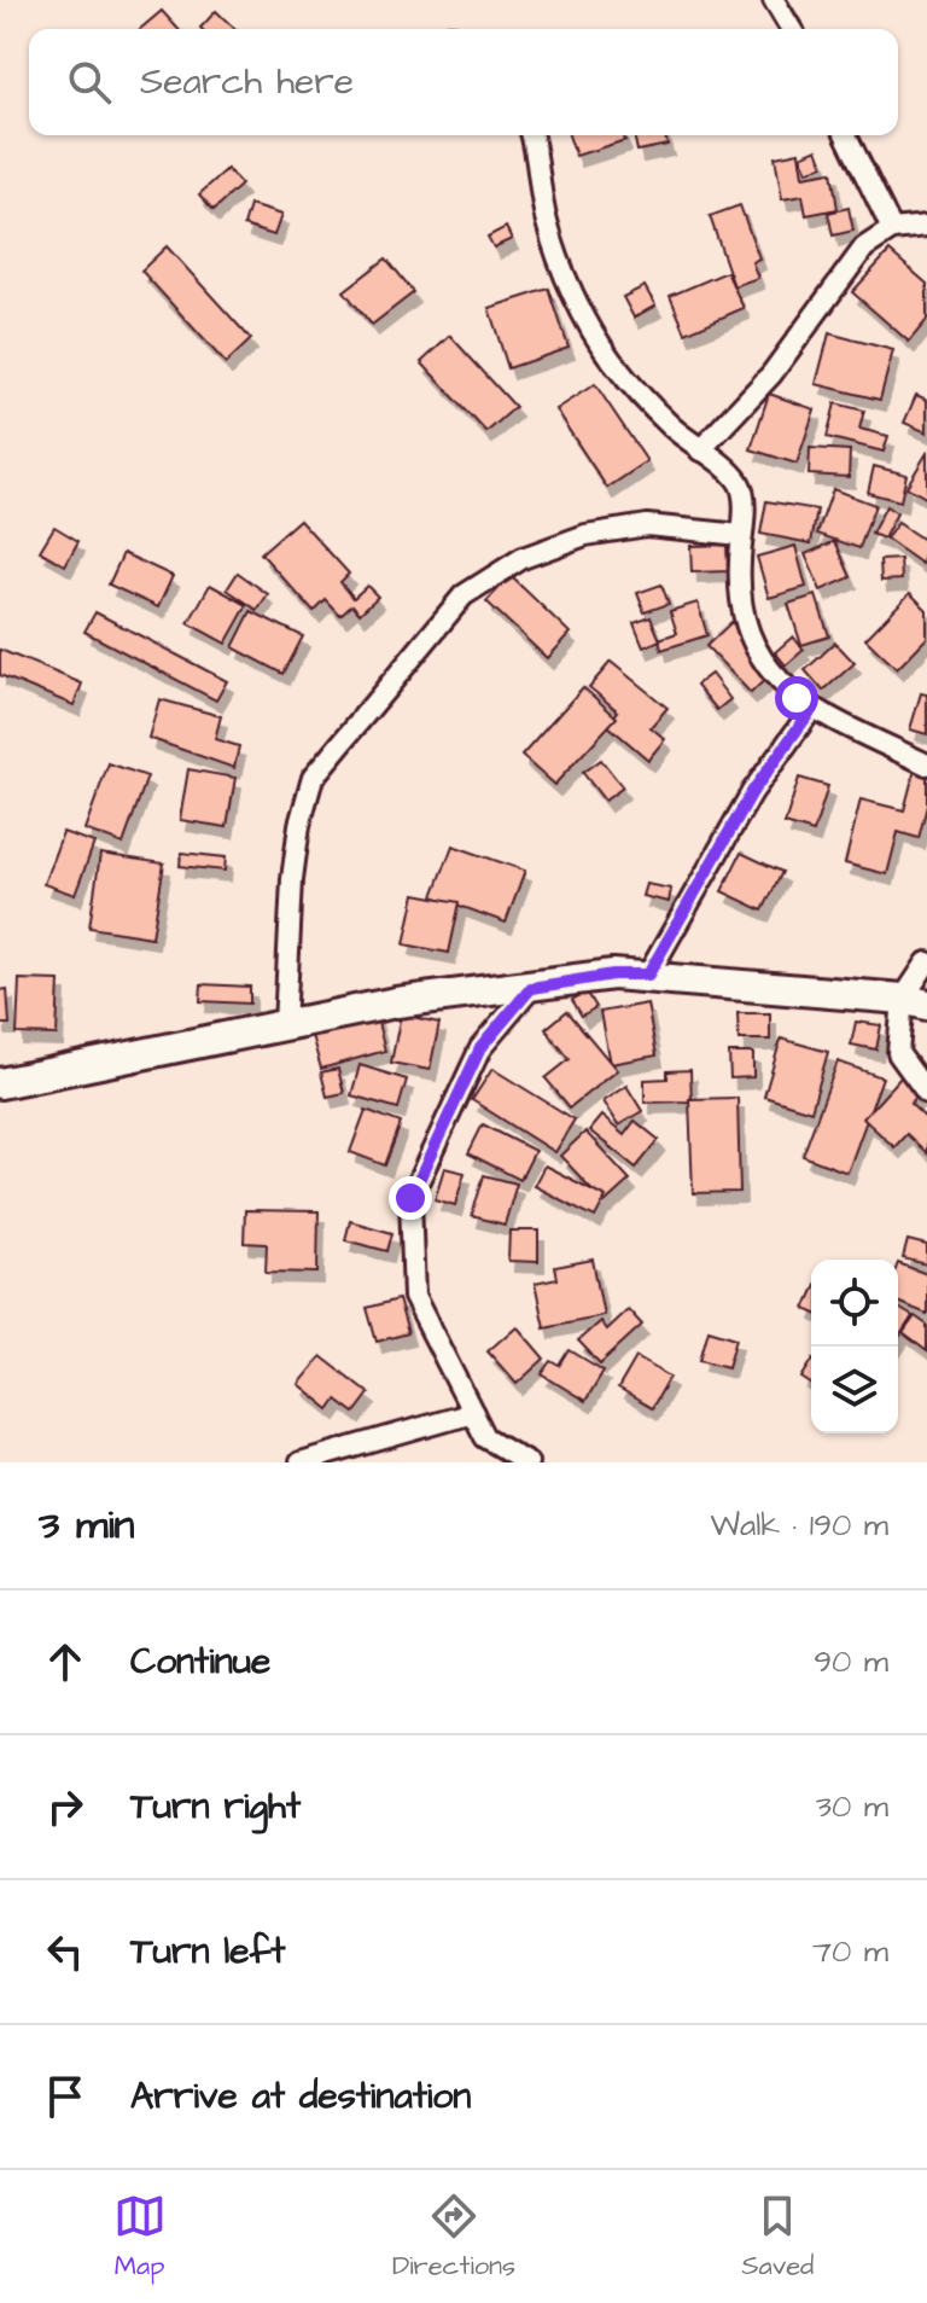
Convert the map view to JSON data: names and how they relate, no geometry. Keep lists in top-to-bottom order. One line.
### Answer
{"page":{"search":"Search here","heading":["3 min","Walk · 190 m"],"list":[["Continue","90 m"],["Turn right","30 m"],["Turn left","70 m"],"Arrive at destination"],"nav":["Map","Directions","Saved"]}}
